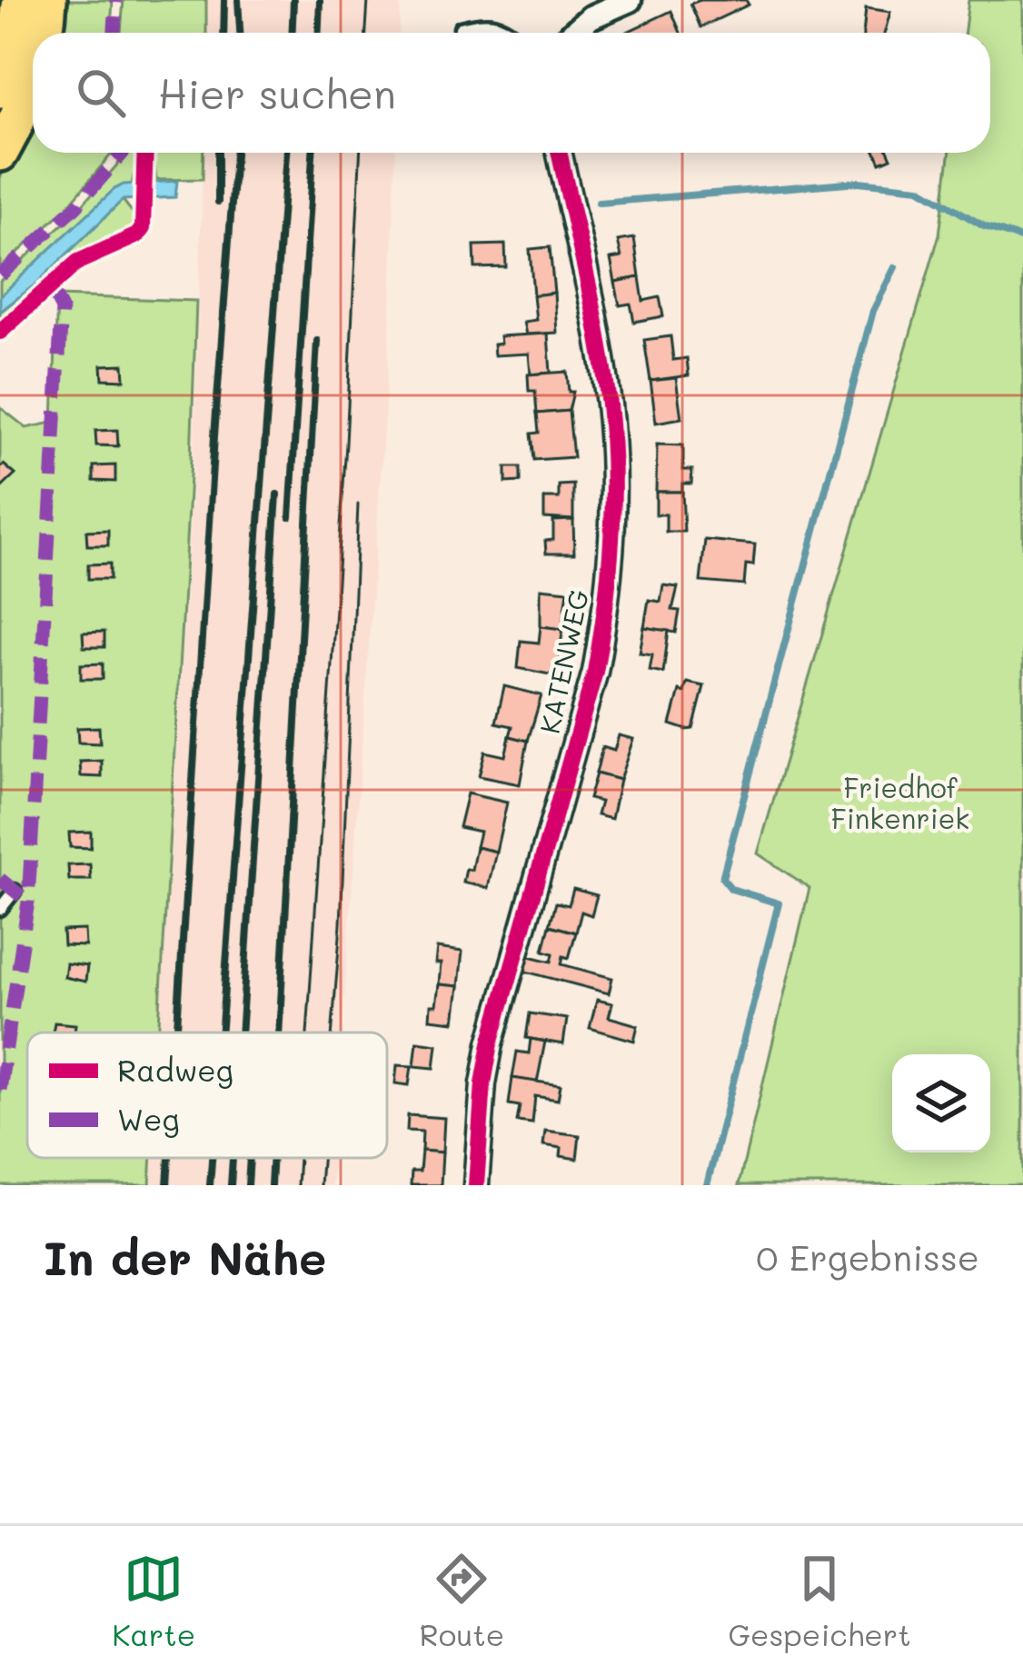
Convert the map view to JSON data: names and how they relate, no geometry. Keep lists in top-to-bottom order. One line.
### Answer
{"streets":{"street":["KATENWEG"]},"parks":["Friedhof Finkenriek"],"legend":["Radweg","Weg"],"page":{"search":"Hier suchen","heading":["In der Nähe","0 Ergebnisse"],"nav":["Karte","Route","Gespeichert"]}}
